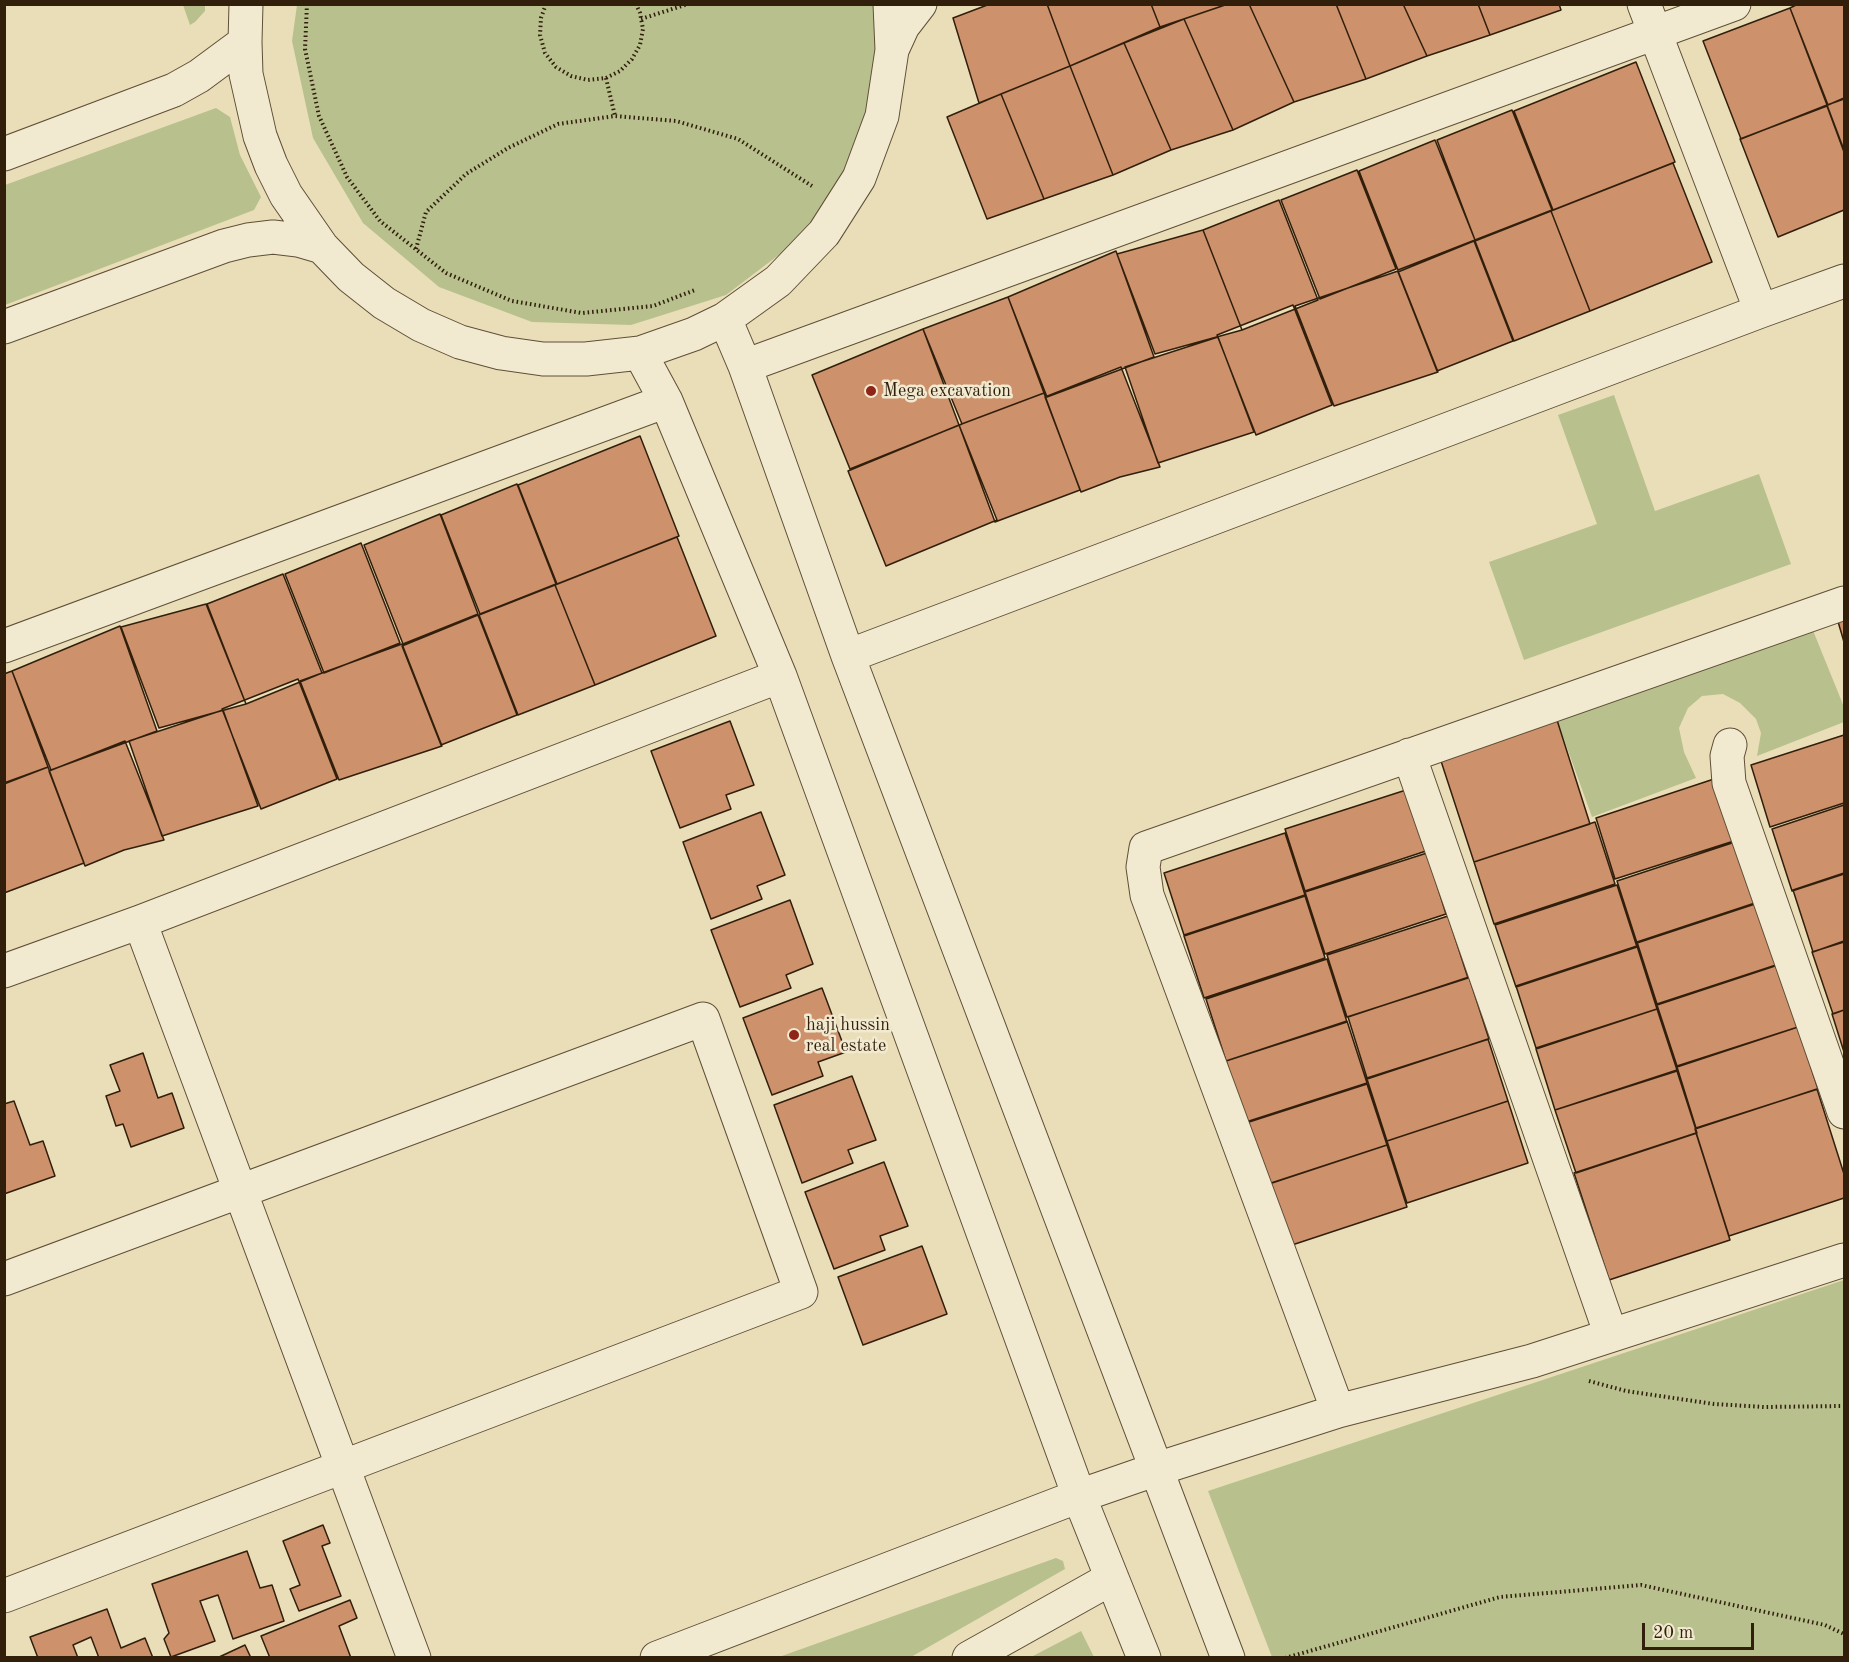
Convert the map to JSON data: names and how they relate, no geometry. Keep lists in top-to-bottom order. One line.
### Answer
{"places":["Mega excavation","haji hussin real estate"],"scale_bar":"20 m"}
